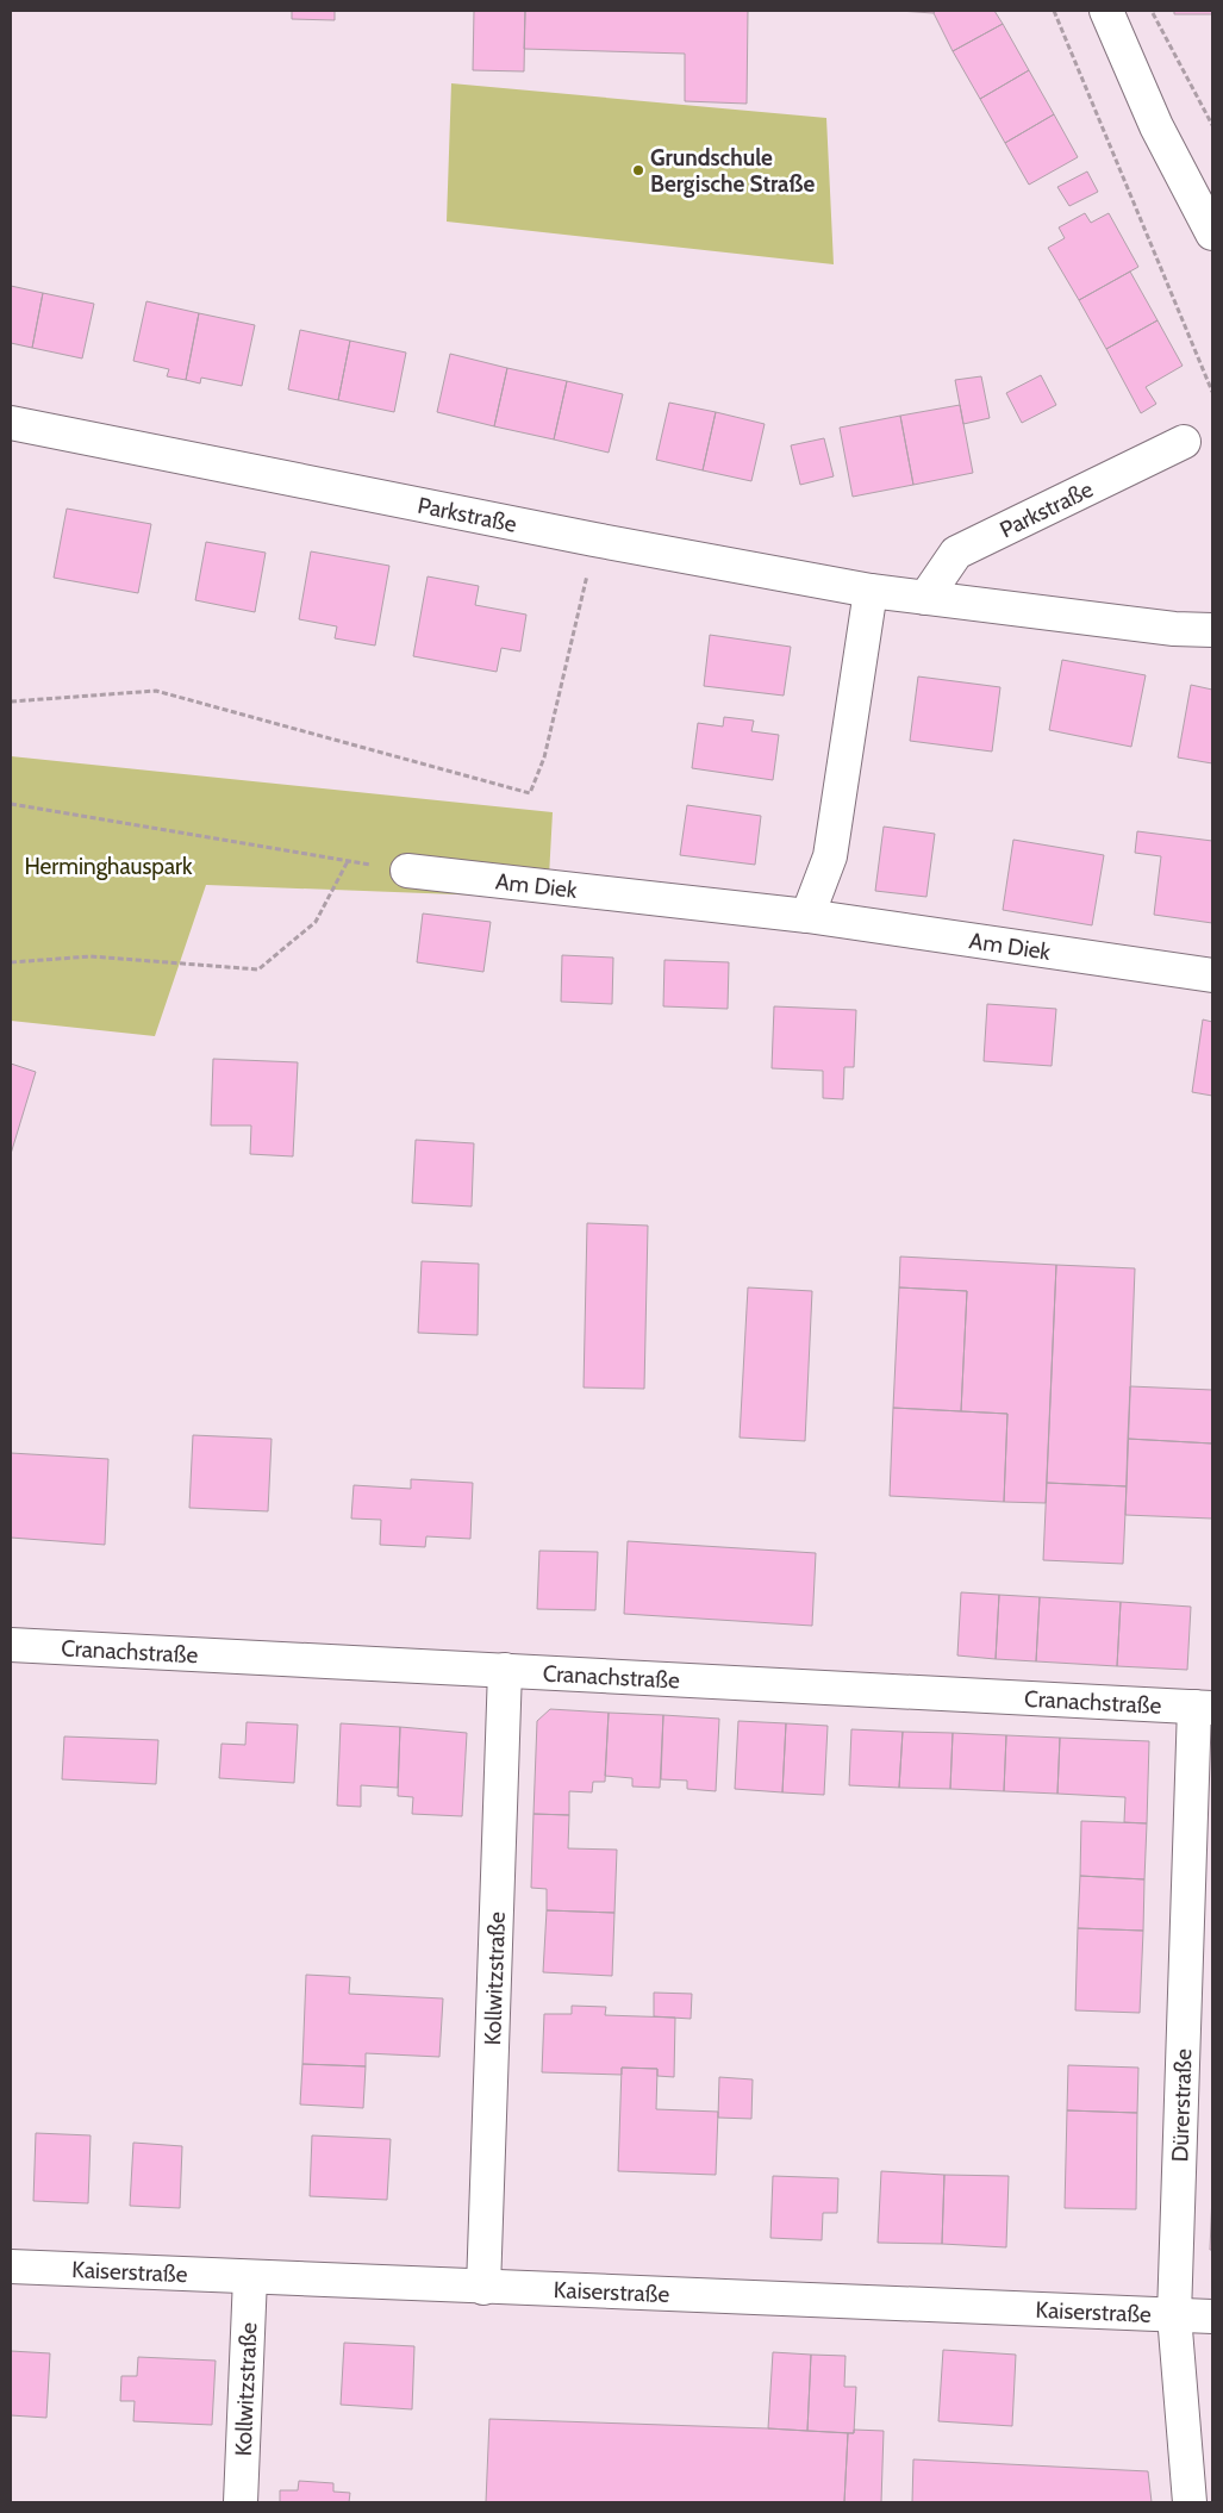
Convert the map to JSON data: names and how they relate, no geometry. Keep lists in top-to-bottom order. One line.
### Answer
{"streets":{"street":["Parkstraße","Am Diek","Cranachstraße","Kollwitzstraße","Dürerstraße","Kaiserstraße"]},"crossings":[["Cranachstraße","Kollwitzstraße"],["Cranachstraße","Dürerstraße"],["Kollwitzstraße","Kaiserstraße"],["Dürerstraße","Kaiserstraße"]],"parks":["Herminghauspark"],"places":["Grundschule Bergische Straße"]}
